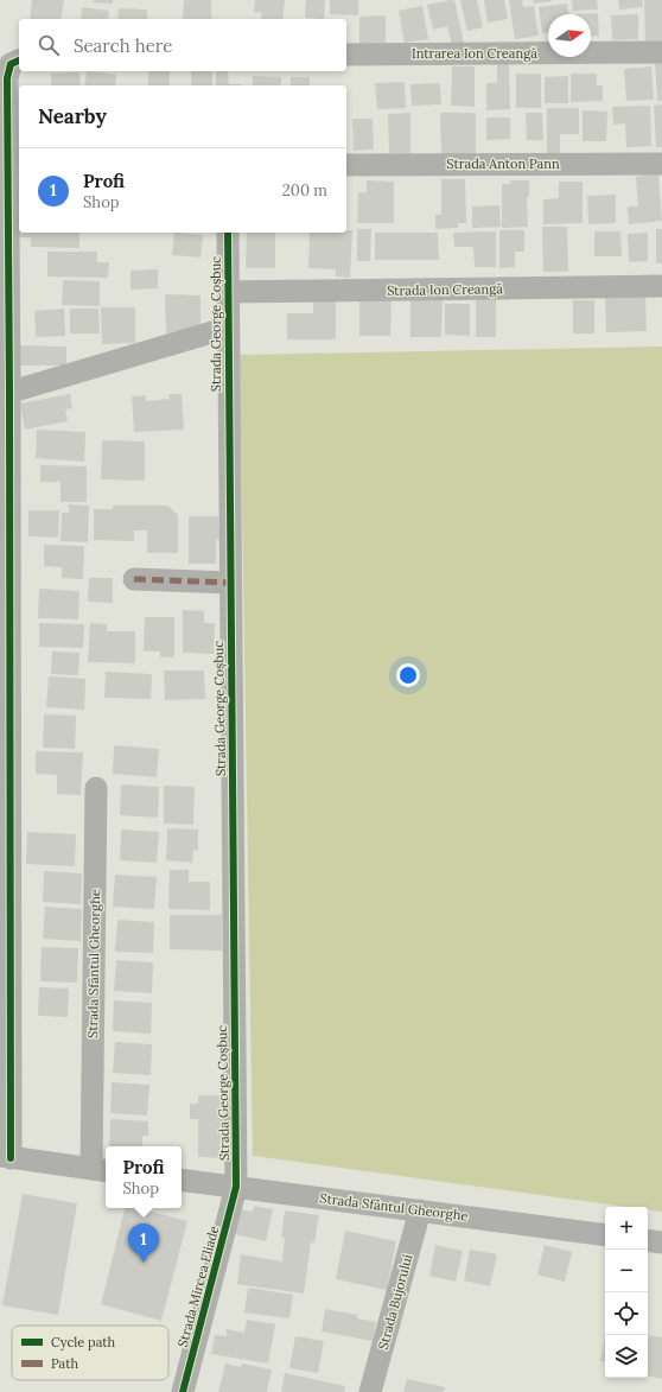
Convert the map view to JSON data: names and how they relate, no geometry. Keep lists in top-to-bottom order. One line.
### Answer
{"streets":{"street":["Intrarea Ion Creangă","Strada Anton Pann","Strada Ion Creangă","Strada George Coșbuc","Strada Sfântul Gheorghe","Strada Mircea Eliade","Strada Bujorului"]},"crossings":[["Strada Ion Creangă","Strada George Coșbuc"],["Strada George Coșbuc","Strada Sfântul Gheorghe"],["Strada George Coșbuc","Strada Mircea Eliade"],["Strada Sfântul Gheorghe","Strada Mircea Eliade"],["Strada Sfântul Gheorghe","Strada Bujorului"]],"legend":["Cycle path","Path"],"north":"right","page":{"search":"Search here","heading":"Nearby","list":[{"mark":"1","name":"Profi","note":"Shop","value":"200 m"}],"popup":["Profi","Shop"],"map_buttons":["+","−"],"pins":"1"}}
